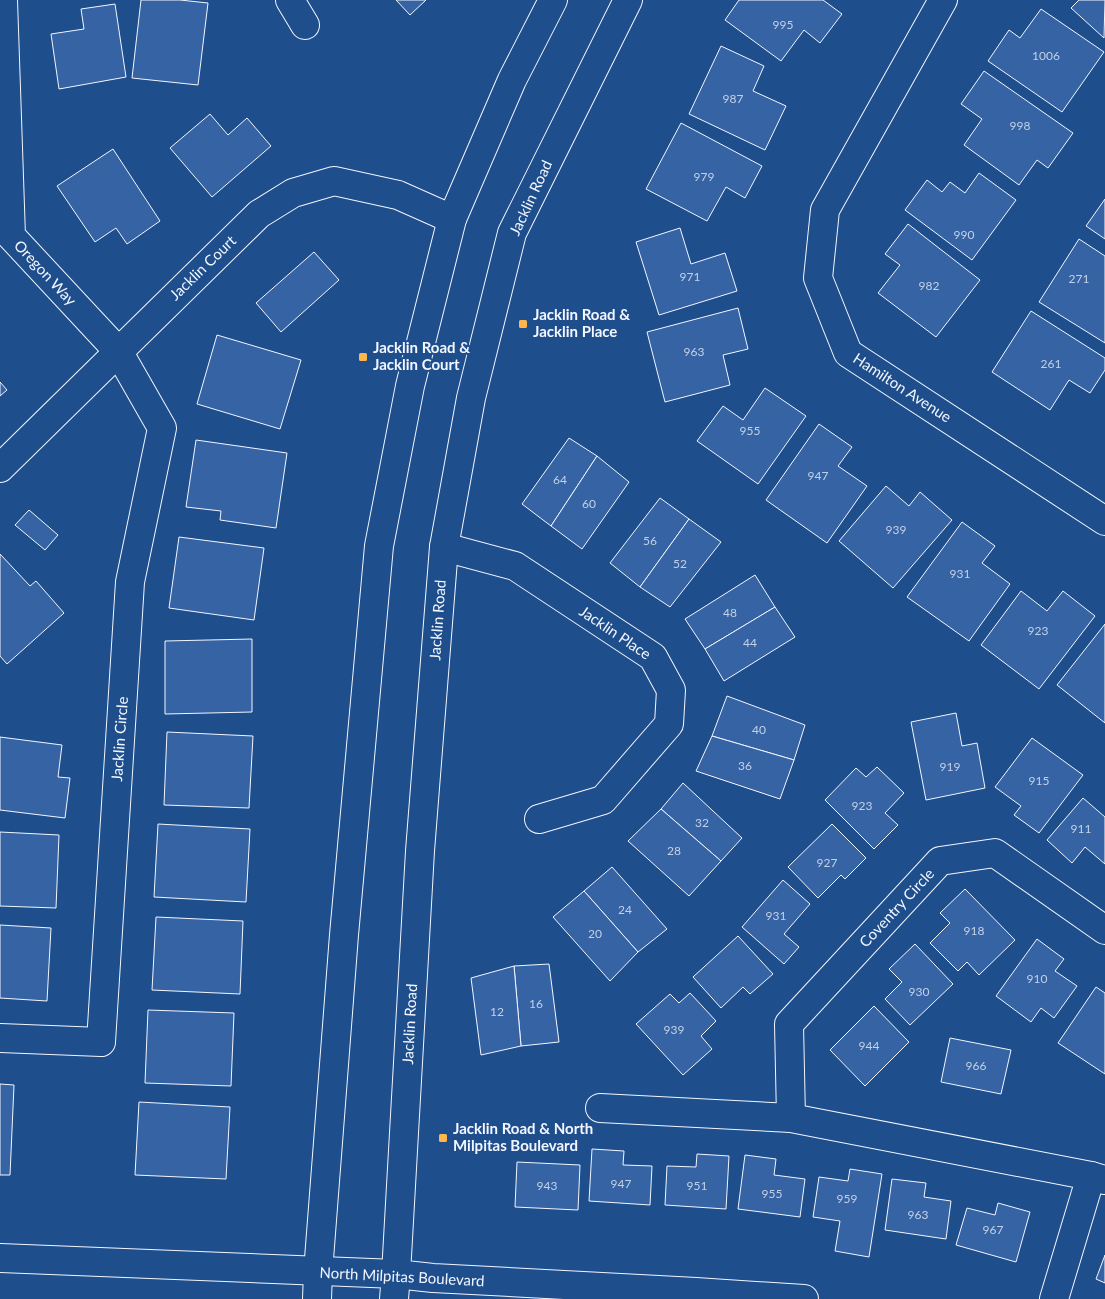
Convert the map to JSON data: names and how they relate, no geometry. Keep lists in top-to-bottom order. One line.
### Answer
{"streets":{"street":["Jacklin Road","Jacklin Court","Oregon Way","Hamilton Avenue","Jacklin Place","Jacklin Circle","Coventry Circle","North Milpitas Boulevard"]},"crossings":[["Jacklin Road","Jacklin Place"],["Jacklin Road","North Milpitas Boulevard"],["Jacklin Court","Oregon Way"],["Jacklin Court","Jacklin Circle"],["Oregon Way","Jacklin Circle"]],"places":{"transit":["Jacklin Road & Jacklin Place","Jacklin Road & Jacklin Court","Jacklin Road & North Milpitas Boulevard"]},"house_numbers":["995","1006","987","998","979","990","971","271","982","963","261","955","947","64","60","939","56","52","931","48","923","44","40","36","919","915","923","32","911","28","927","24","931","918","20","910","930","16","12","939","944","966","947","943","951","955","959","963","967"]}
